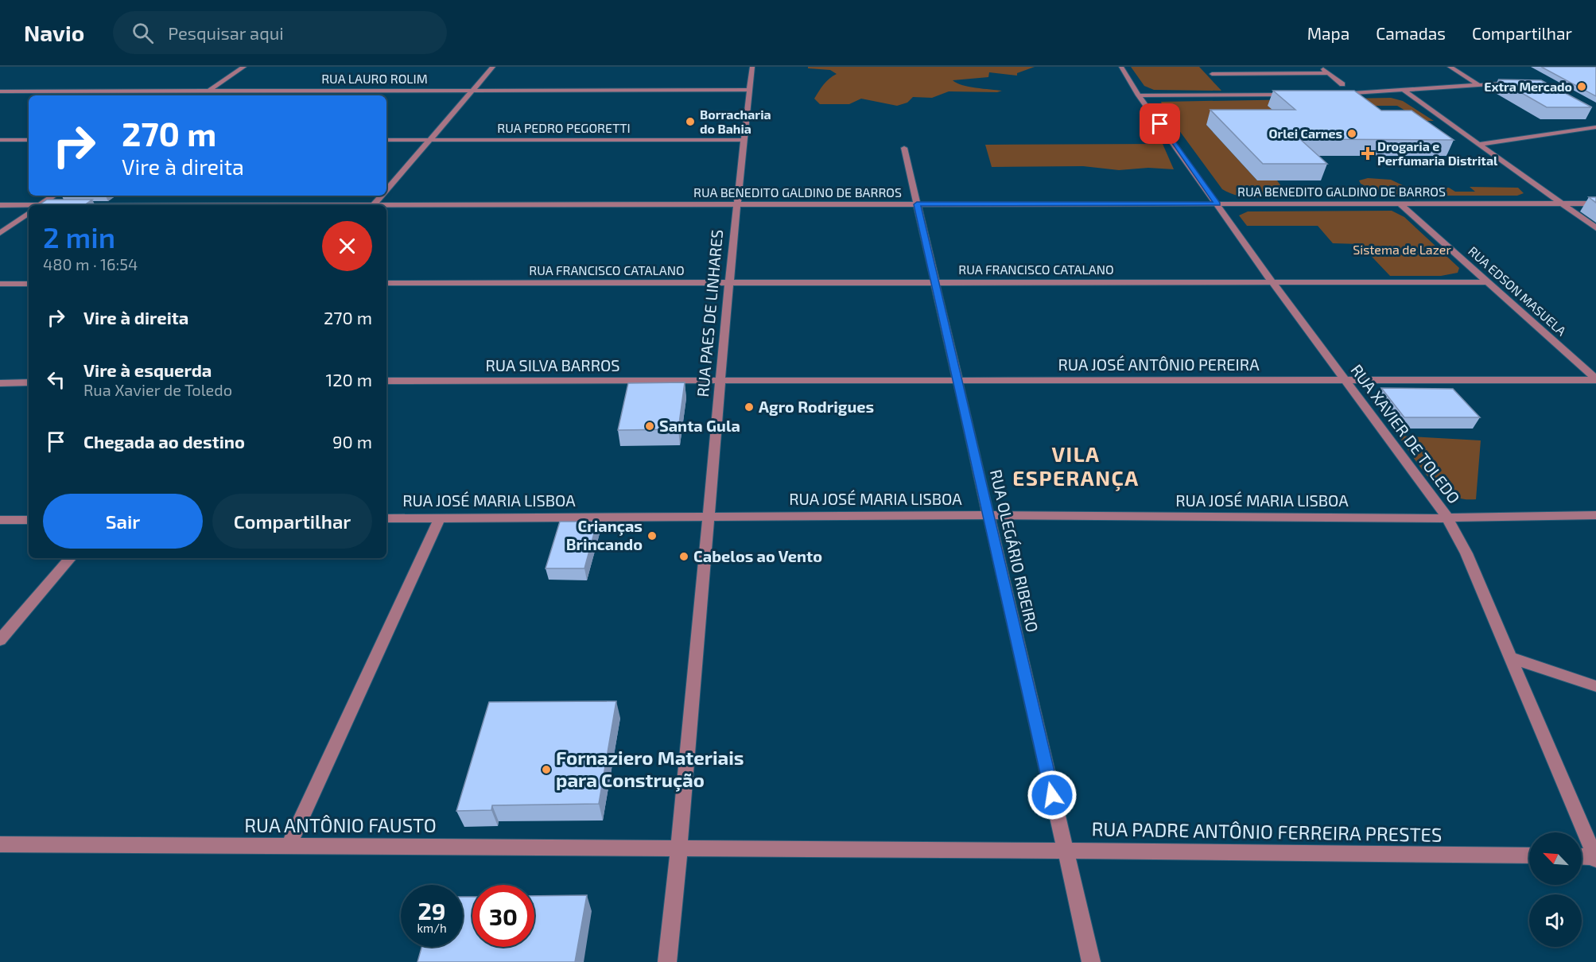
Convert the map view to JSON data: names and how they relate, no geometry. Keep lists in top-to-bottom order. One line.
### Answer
{"streets":{"street":["RUA LAURO ROLIM","RUA PEDRO PEGORETTI","RUA BENEDITO GALDINO DE BARROS","RUA FRANCISCO CATALANO","RUA EDSON MASUELA","RUA PAES DE LINHARES","RUA JOSÉ ANTÔNIO PEREIRA","RUA SILVA BARROS","RUA XAVIER DE TOLEDO","RUA JOSÉ MARIA LISBOA","RUA OLEGÁRIO RIBEIRO","RUA ANTÔNIO FAUSTO","RUA PADRE ANTÔNIO FERREIRA PRESTES"]},"crossings":[["RUA LAURO ROLIM","RUA PAES DE LINHARES"],["RUA PEDRO PEGORETTI","RUA PAES DE LINHARES"],["RUA BENEDITO GALDINO DE BARROS","RUA EDSON MASUELA"],["RUA BENEDITO GALDINO DE BARROS","RUA PAES DE LINHARES"],["RUA BENEDITO GALDINO DE BARROS","RUA XAVIER DE TOLEDO"],["RUA BENEDITO GALDINO DE BARROS","RUA OLEGÁRIO RIBEIRO"],["RUA FRANCISCO CATALANO","RUA EDSON MASUELA"],["RUA FRANCISCO CATALANO","RUA PAES DE LINHARES"],["RUA FRANCISCO CATALANO","RUA XAVIER DE TOLEDO"],["RUA FRANCISCO CATALANO","RUA OLEGÁRIO RIBEIRO"],["RUA EDSON MASUELA","RUA JOSÉ ANTÔNIO PEREIRA"],["RUA PAES DE LINHARES","RUA JOSÉ ANTÔNIO PEREIRA"],["RUA PAES DE LINHARES","RUA SILVA BARROS"],["RUA PAES DE LINHARES","RUA JOSÉ MARIA LISBOA"],["RUA PAES DE LINHARES","RUA ANTÔNIO FAUSTO"],["RUA PAES DE LINHARES","RUA PADRE ANTÔNIO FERREIRA PRESTES"],["RUA JOSÉ ANTÔNIO PEREIRA","RUA SILVA BARROS"],["RUA JOSÉ ANTÔNIO PEREIRA","RUA XAVIER DE TOLEDO"],["RUA JOSÉ ANTÔNIO PEREIRA","RUA OLEGÁRIO RIBEIRO"],["RUA XAVIER DE TOLEDO","RUA JOSÉ MARIA LISBOA"],["RUA JOSÉ MARIA LISBOA","RUA OLEGÁRIO RIBEIRO"],["RUA OLEGÁRIO RIBEIRO","RUA PADRE ANTÔNIO FERREIRA PRESTES"],["RUA ANTÔNIO FAUSTO","RUA PADRE ANTÔNIO FERREIRA PRESTES"]],"districts":["VILA ESPERANÇA"],"parks":["Sistema de Lazer"],"places":{"other":["Extra Mercado","Borracharia do Bahia","Orlei Carnes","Agro Rodrigues","Santa Gula","Crianças Brincando","Cabelos ao Vento","Fornaziero Materiais para Construção"],"health":["Drogaria e Perfumaria Distrital"]},"north":"top left","page":{"header":"Navio","search":"Pesquisar aqui","nav":["Mapa","Camadas","Compartilhar"],"turn":["270 m","Vire à direita"],"heading":["2 min","480 m · 16:54"],"list":[{"name":"Vire à direita","value":"270 m"},{"name":"Vire à esquerda","note":"Rua Xavier de Toledo","value":"120 m"},{"name":"Chegada ao destino","value":"90 m"}],"buttons":["Sair","Compartilhar"],"speed":"29 km/h","limit":"30"}}
